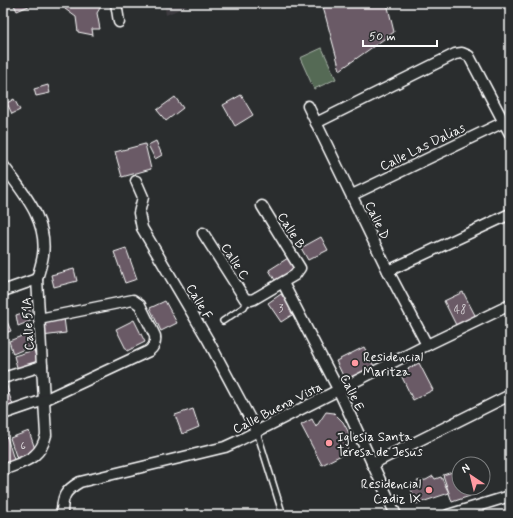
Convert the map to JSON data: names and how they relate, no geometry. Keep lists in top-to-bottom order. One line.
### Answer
{"streets":{"street":["Calle Las Dalias","Calle D","Calle B","Calle C","Calle F","Calle 51A","Calle E","Calle Buena Vista"]},"crossings":[["Calle Las Dalias","Calle D"],["Calle D","Calle Buena Vista"],["Calle B","Calle E"],["Calle F","Calle Buena Vista"],["Calle E","Calle Buena Vista"]],"places":["Residencial Maritza","Iglesia Santa Teresa de Jesus","Residencial Cadiz IX"],"house_numbers":["3","48","6"],"scale_bar":"50 m","north":"top left"}
